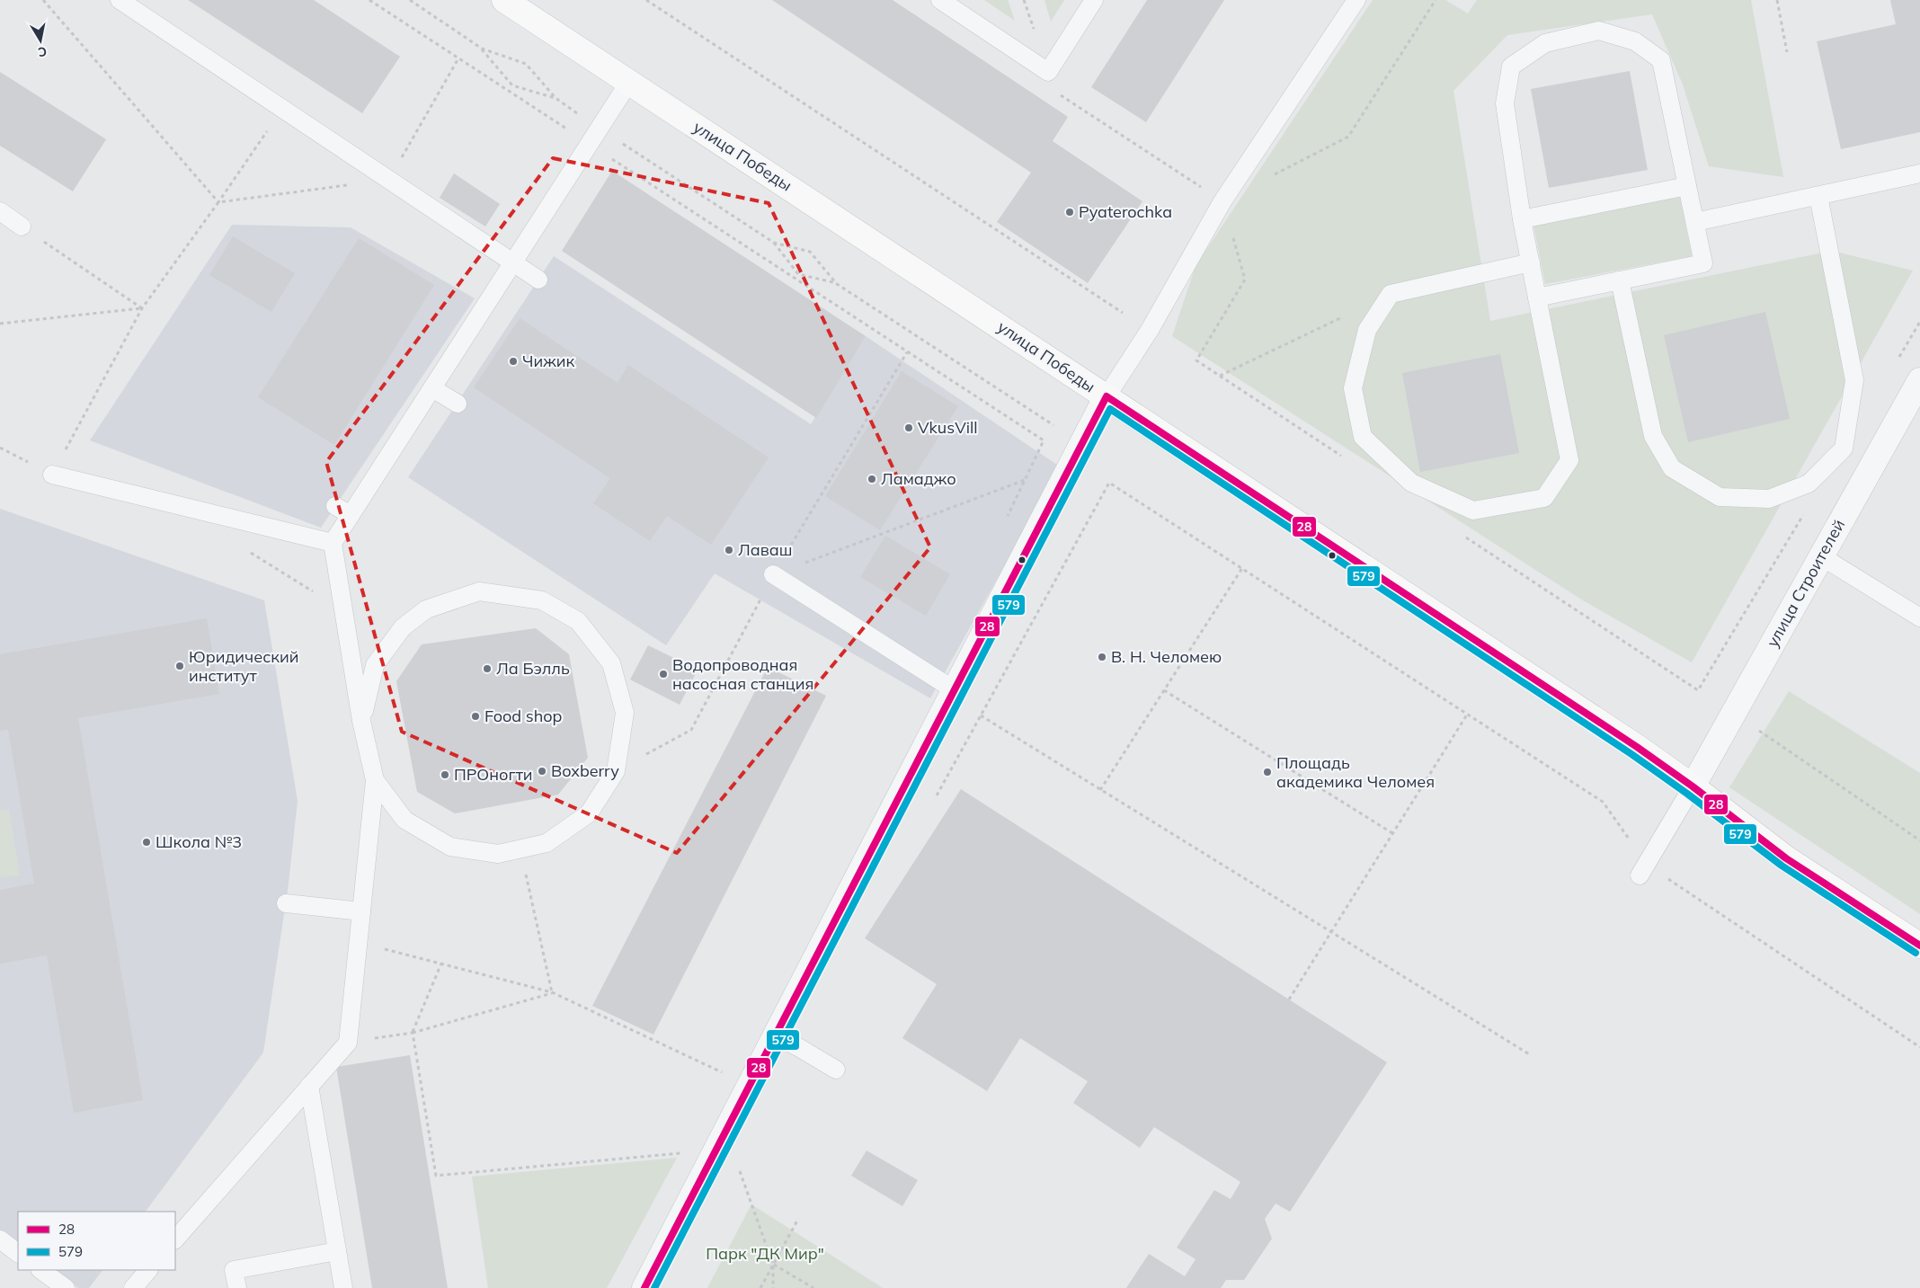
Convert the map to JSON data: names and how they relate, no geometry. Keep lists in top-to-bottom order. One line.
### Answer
{"streets":{"street":["улица Победы","улица Строителей"]},"crossings":[["улица Победы","улица Строителей"]],"parks":["Парк \"ДК Мир\""],"places":["Pyaterochka","Чижик","VkusVill","Ламаджо","Лаваш","В. Н. Челомею","Юридический институт","Ла Бэлль","Водопроводная насосная станция","Food shop","Boxberry","Площадь академика Челомея","ПРОногти","Школа №3"],"lines":["transit line 28","transit line 579"],"legend":["28","579"],"north":"bottom"}
